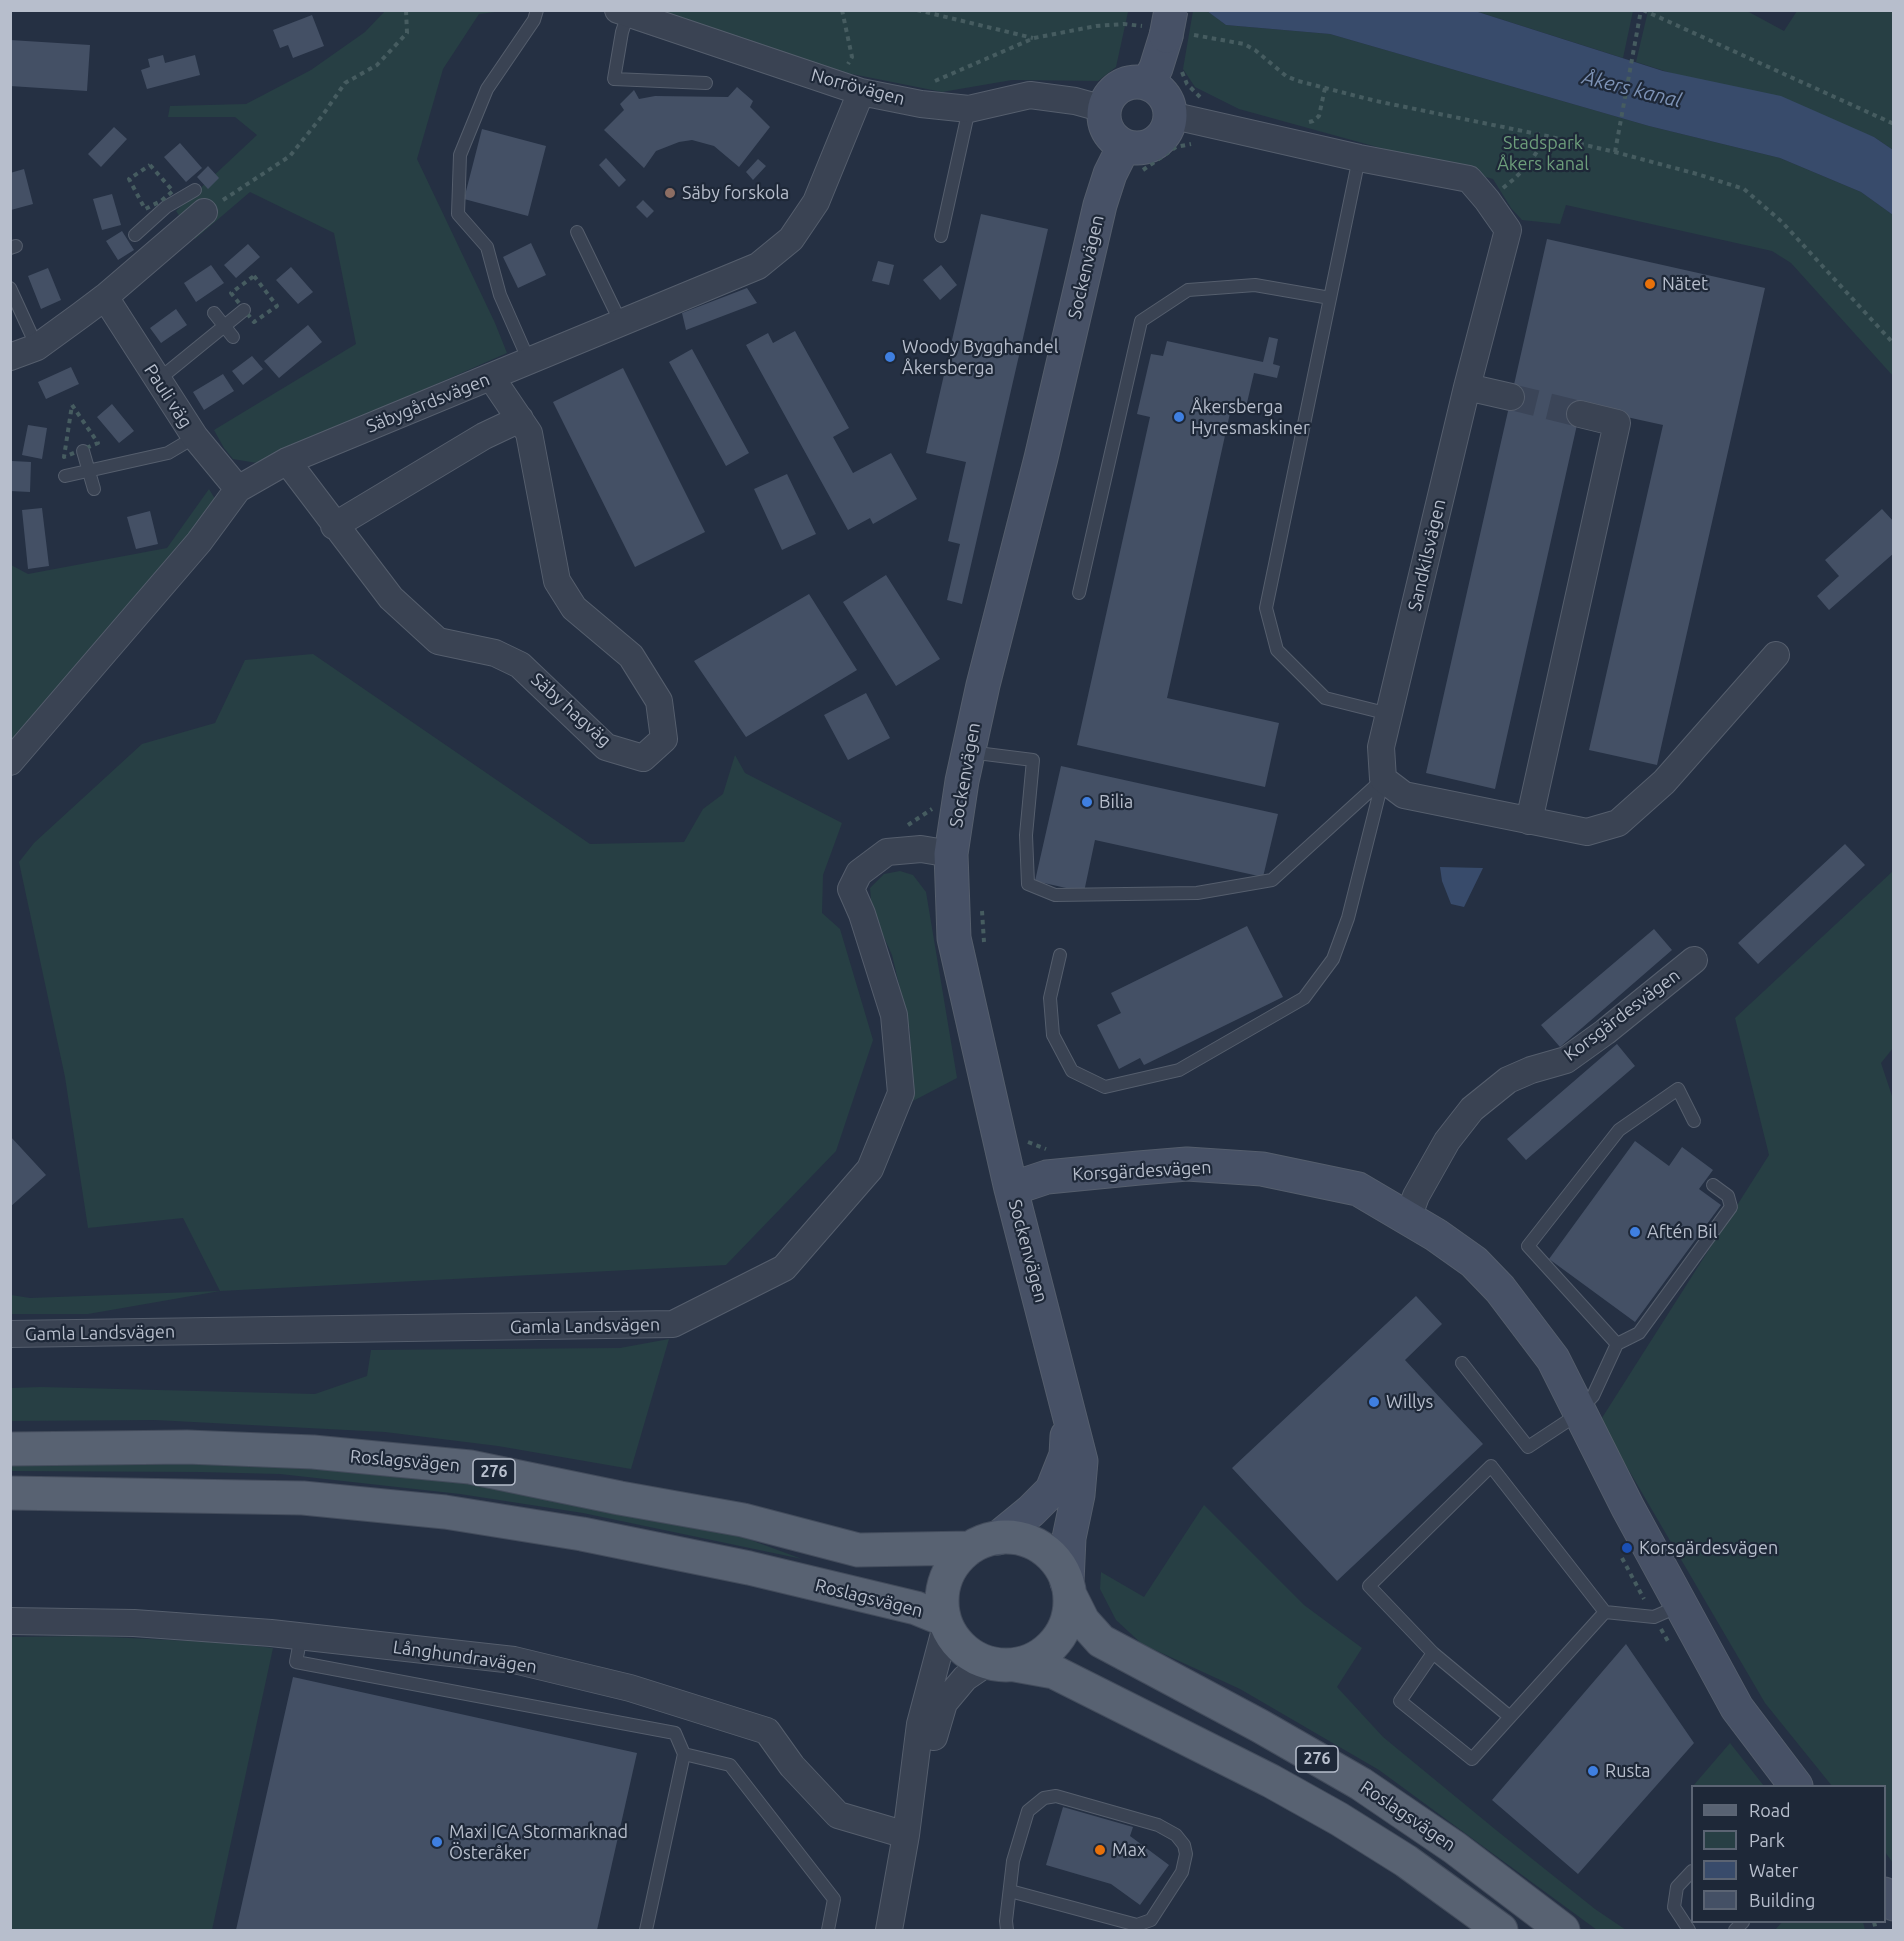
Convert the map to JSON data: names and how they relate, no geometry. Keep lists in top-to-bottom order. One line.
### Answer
{"streets":{"main road":["Roslagsvägen","276"],"street":["Norrövägen","Sockenvägen","Pauli väg","Säbygårdsvägen","Sandkilsvägen","Säby hagväg","Korsgärdesvägen","Gamla Landsvägen","Långhundravägen"]},"crossings":[["Norrövägen","Säbygårdsvägen"],["Sockenvägen","Korsgärdesvägen"],["Sockenvägen","Gamla Landsvägen"],["Sockenvägen","Roslagsvägen"],["Sockenvägen","276"],["Pauli väg","Säbygårdsvägen"],["Säbygårdsvägen","Säby hagväg"],["Roslagsvägen","276"]],"water":["Åkers kanal"],"parks":["Stadspark Åkers kanal"],"places":["Säby forskola","Nätet","Woody Bygghandel Åkersberga","Åkersberga Hyresmaskiner","Bilia","Aftén Bil","Willys","Korsgärdesvägen","Rusta","Maxi ICA Stormarknad Österåker","Max"],"legend":["Road","Park","Water","Building"]}
